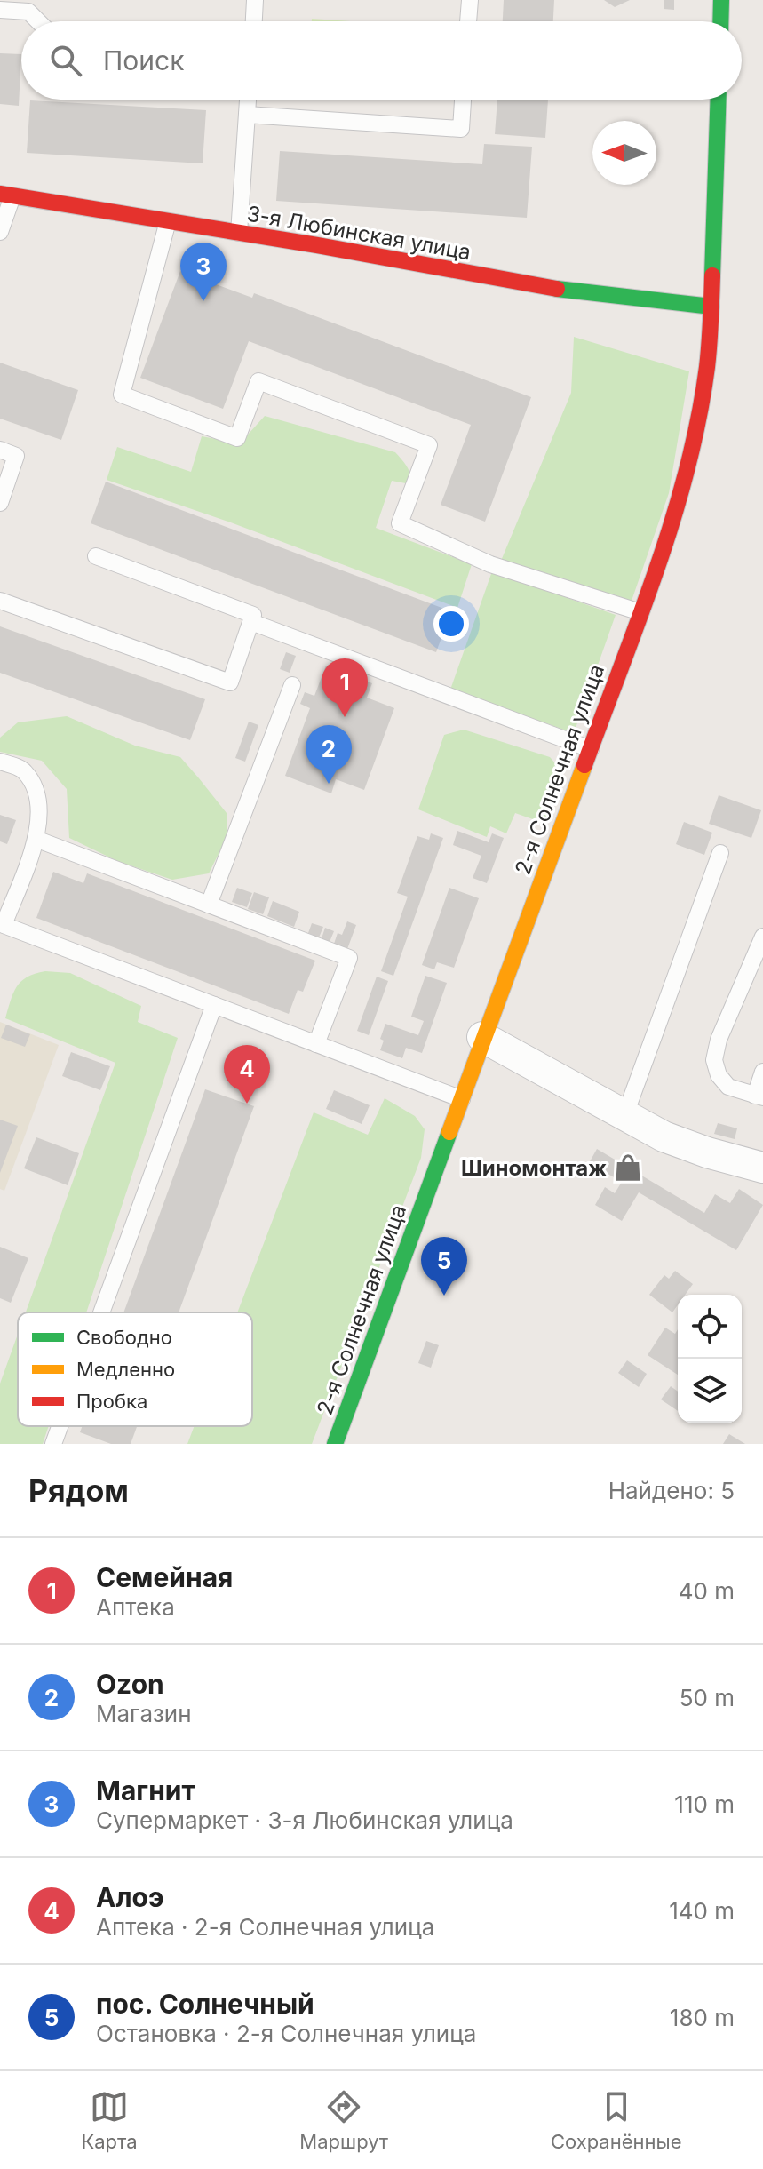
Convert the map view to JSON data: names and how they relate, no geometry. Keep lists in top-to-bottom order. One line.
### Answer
{"streets":{"main road":["3-я Любинская улица","2-я Солнечная улица"]},"crossings":[["3-я Любинская улица","2-я Солнечная улица"]],"places":{"shop":["Шиномонтаж"]},"legend":["Свободно","Медленно","Пробка"],"north":"left","page":{"search":"Поиск","pins":["3","1","2","4","5"],"heading":["Рядом","Найдено: 5"],"list":[{"mark":"1","name":"Семейная","note":"Аптека","value":"40 m"},{"mark":"2","name":"Ozon","note":"Магазин","value":"50 m"},{"mark":"3","name":"Магнит","note":"Супермаркет · 3-я Любинская улица","value":"110 m"},{"mark":"4","name":"Алоэ","note":"Аптека · 2-я Солнечная улица","value":"140 m"},{"mark":"5","name":"пос. Солнечный","note":"Остановка · 2-я Солнечная улица","value":"180 m"}],"nav":["Карта","Маршрут","Сохранённые"]}}
